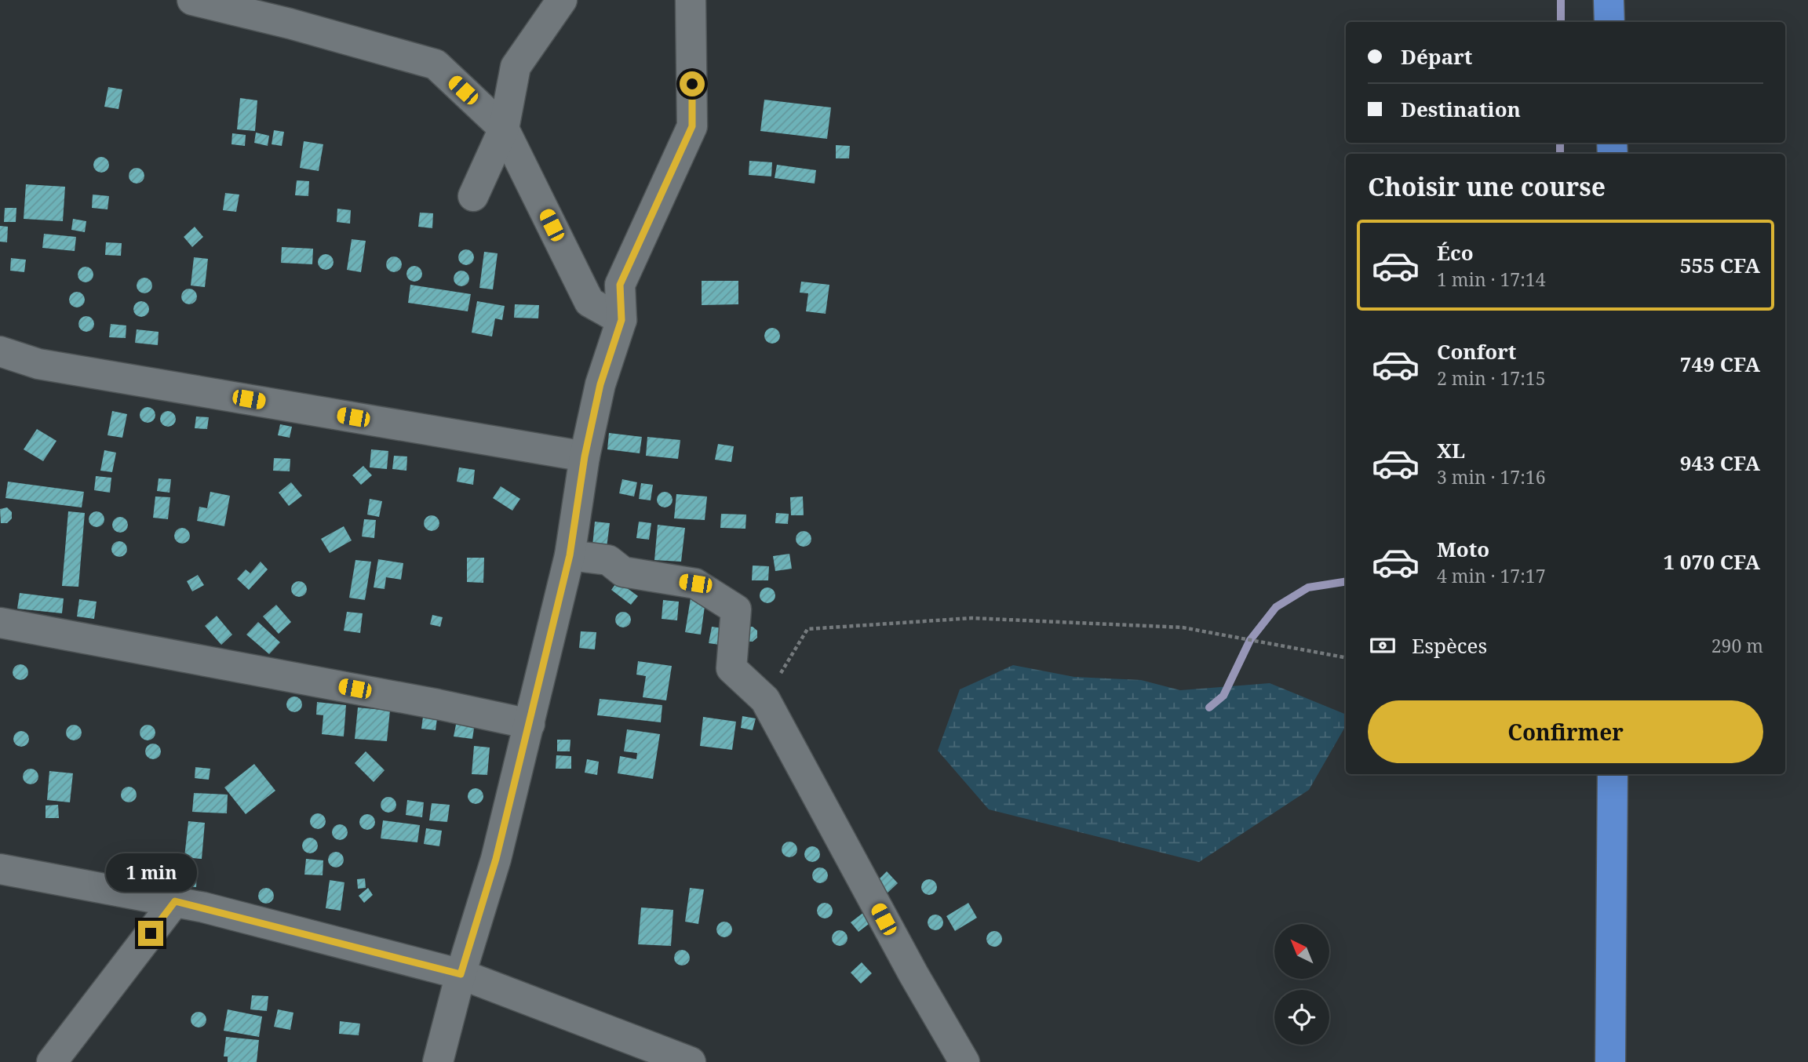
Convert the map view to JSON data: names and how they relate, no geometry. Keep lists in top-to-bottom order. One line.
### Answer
{"north":"top left","page":{"banner":["Départ","Destination"],"heading":"Choisir une course","list":[{"name":"Éco","note":"1 min · 17:14","value":"555 CFA"},{"name":"Confort","note":"2 min · 17:15","value":"749 CFA"},{"name":"XL","note":"3 min · 17:16","value":"943 CFA"},{"name":"Moto","note":"4 min · 17:17","value":"1 070 CFA"}],"pay":["Espèces","290 m"],"buttons":"Confirmer","bubble":"1 min"}}
